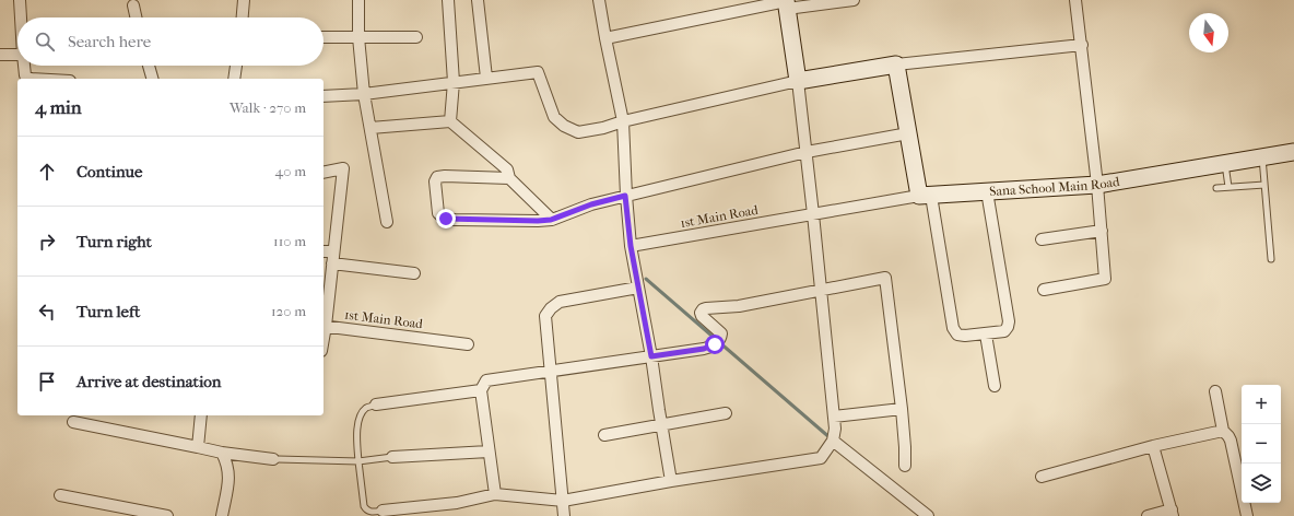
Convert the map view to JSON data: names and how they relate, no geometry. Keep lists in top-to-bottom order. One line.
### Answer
{"streets":{"street":["Sana School Main Road","1st Main Road"]},"crossings":[["Sana School Main Road","1st Main Road"]],"north":"bottom","page":{"search":"Search here","heading":["4 min","Walk · 270 m"],"list":[["Continue","40 m"],["Turn right","110 m"],["Turn left","120 m"],"Arrive at destination"],"map_buttons":["+","−"]}}
